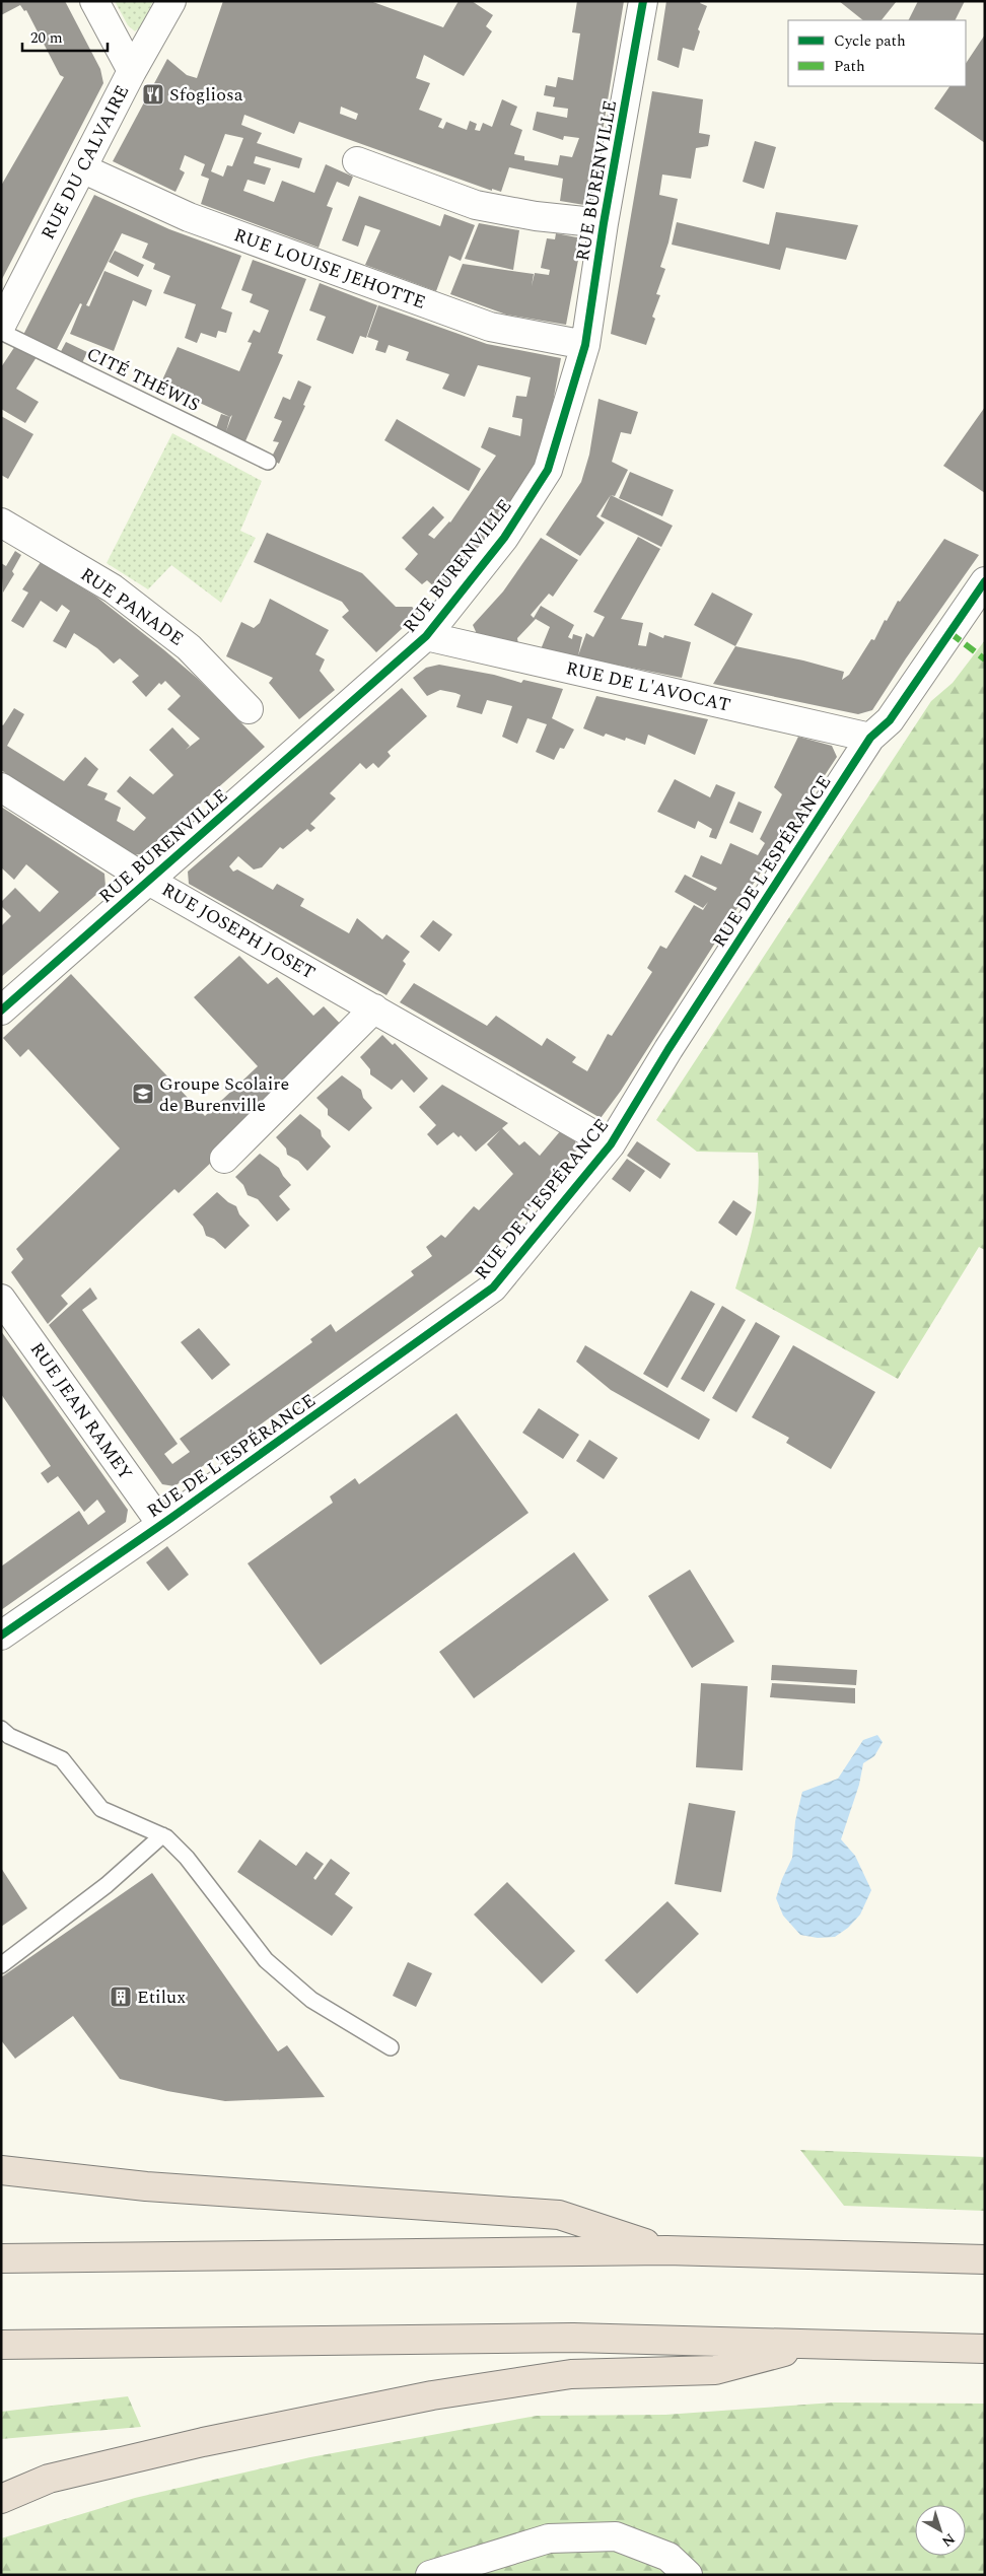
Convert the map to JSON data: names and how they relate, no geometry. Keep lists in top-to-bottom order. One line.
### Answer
{"streets":{"street":["RUE DU CALVAIRE","RUE BURENVILLE","RUE LOUISE JEHOTTE","RUE PANADE","RUE DE L'AVOCAT","RUE DE L'ESPÉRANCE","RUE JOSEPH JOSET","RUE JEAN RAMEY"],"lane":["CITÉ THÉWIS"]},"crossings":[["RUE DU CALVAIRE","RUE LOUISE JEHOTTE"],["RUE BURENVILLE","RUE LOUISE JEHOTTE"],["RUE BURENVILLE","RUE DE L'AVOCAT"],["RUE BURENVILLE","RUE JOSEPH JOSET"],["RUE DE L'AVOCAT","RUE DE L'ESPÉRANCE"],["RUE DE L'ESPÉRANCE","RUE JOSEPH JOSET"],["RUE DE L'ESPÉRANCE","RUE JEAN RAMEY"]],"places":{"restaurant":["Sfogliosa"],"school or university":["Groupe Scolaire de Burenville"],"building":["Etilux"]},"legend":["Cycle path","Path"],"scale_bar":"20 m","north":"bottom right"}
